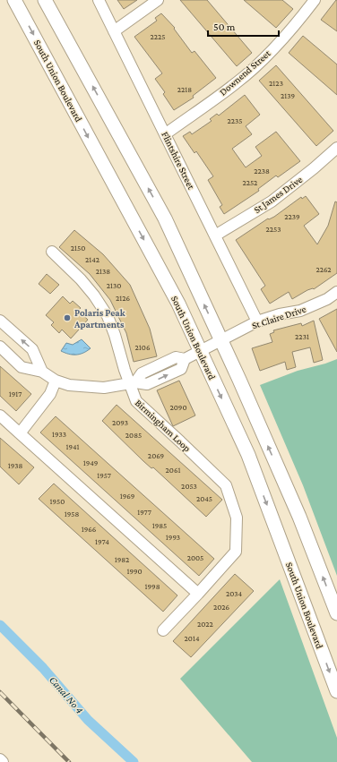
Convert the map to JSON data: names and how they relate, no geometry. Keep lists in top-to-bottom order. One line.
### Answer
{"streets":{"main road":["South Union Boulevard"],"street":["Downend Street","Flintshire Street","St James Drive","St Claire Drive","Birmingham Loop"]},"crossings":[["Downend Street","Flintshire Street"],["South Union Boulevard","St Claire Drive"],["Flintshire Street","St James Drive"],["Flintshire Street","St Claire Drive"],["St Claire Drive","Birmingham Loop"]],"water":["Canal No 4"],"places":["Polaris Peak Apartments"],"house_numbers":["2225","2123","2218","2139","2235","2238","2252","2239","2253","2150","2142","2262","2138","2130","2126","2231","2106","1917","2090","2093","1933","2085","1941","2069","1949","1938","2061","1957","2053","1969","2045","1950","1977","1958","1985","1966","1993","1974","2005","1982","1990","1998","2034","2026","2022","2014"],"scale_bar":"50 m"}
